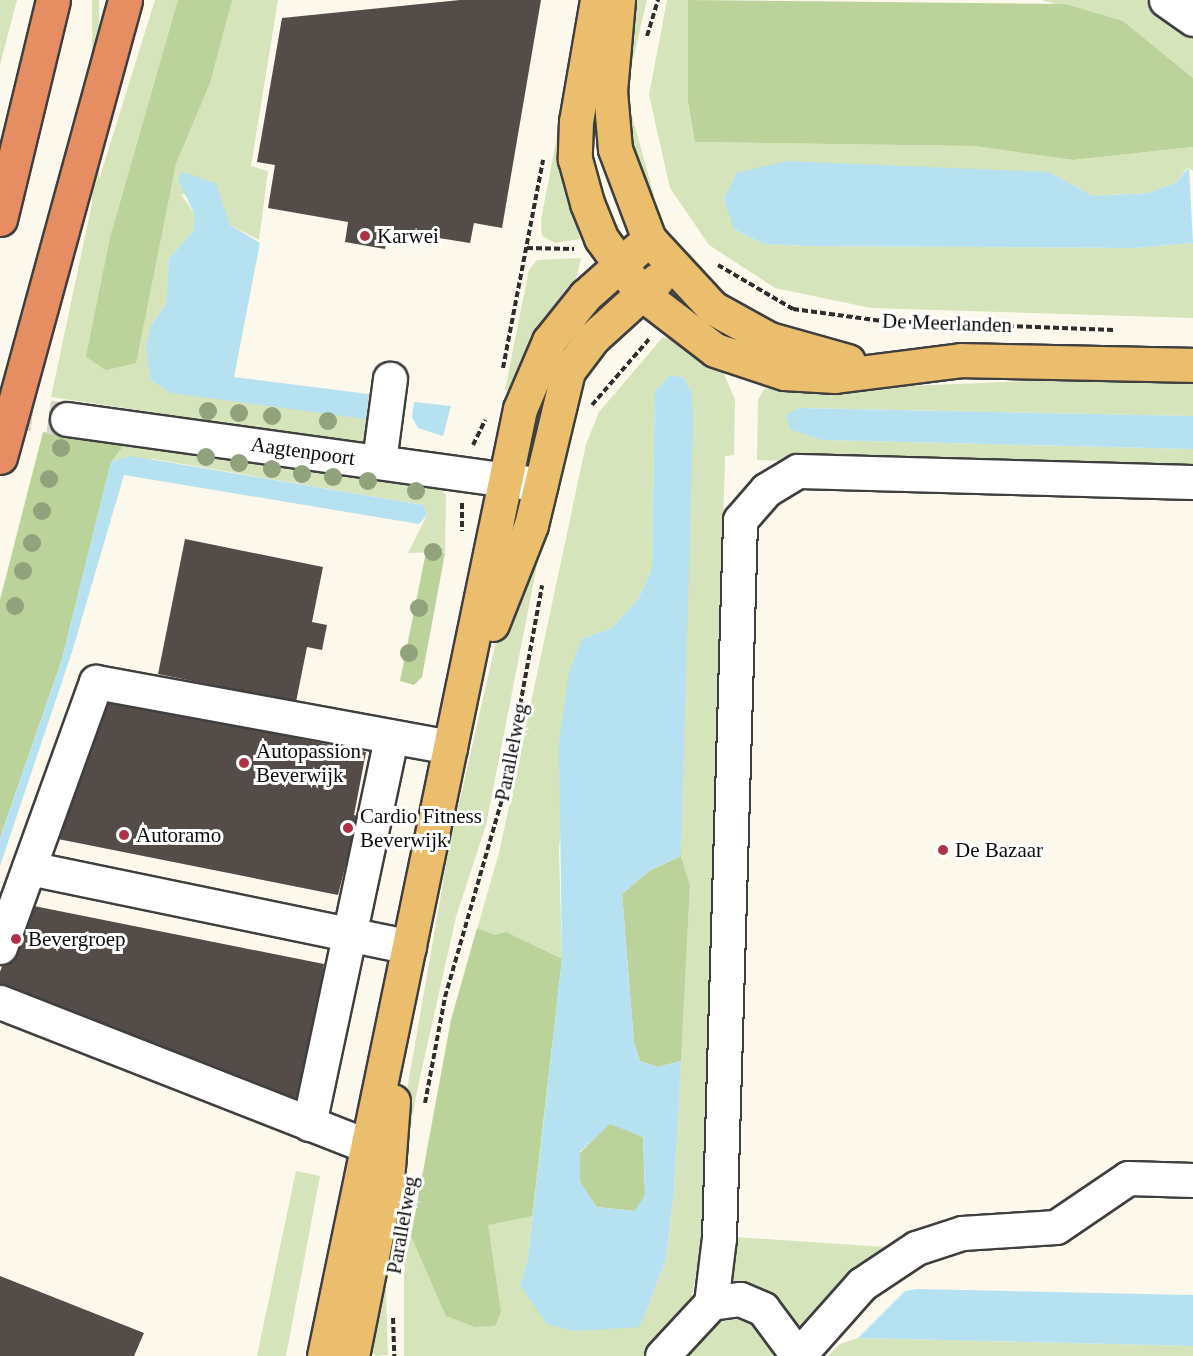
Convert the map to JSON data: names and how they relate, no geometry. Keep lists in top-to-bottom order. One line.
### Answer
{"streets":{"main road":["De Meerlanden","Parallelweg"],"street":["Aagtenpoort"]},"crossings":[["De Meerlanden","Parallelweg"],["Aagtenpoort","Parallelweg"]],"places":["Karwei","Autopassion Beverwijk","Cardio Fitness Beverwijk","Autoramo","De Bazaar","Bevergroep"]}
